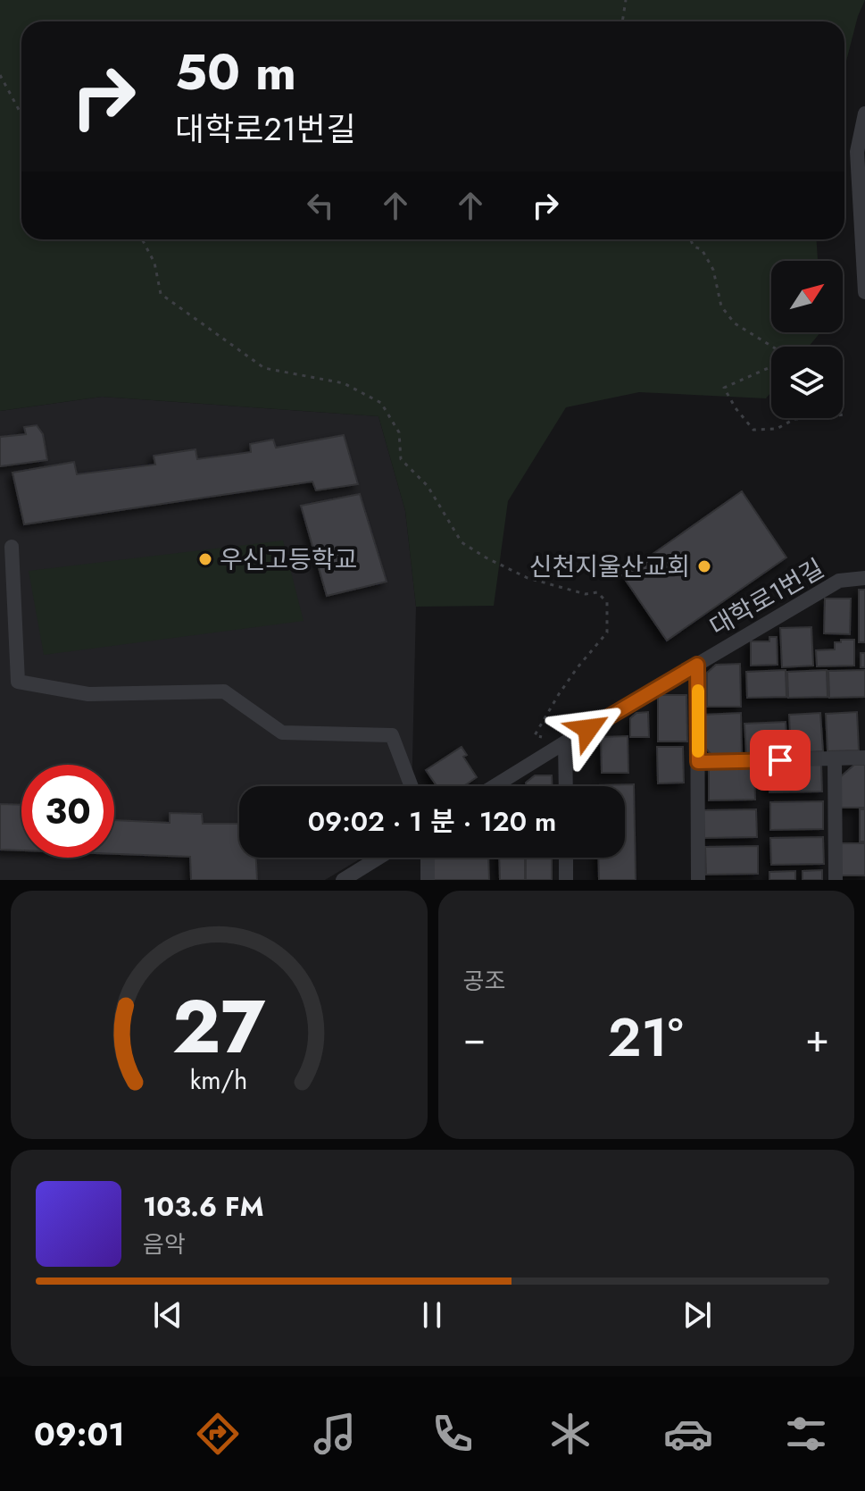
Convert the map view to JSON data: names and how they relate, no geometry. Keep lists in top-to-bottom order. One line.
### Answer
{"streets":{"street":["대학로1번길"]},"places":["우신고등학교","신천지울산교회"],"north":"top right","page":{"turn":["50 m","대학로21번길"],"limit":"30","trip":"09:02 · 1 분 · 120 m","tile":"공조","heat":["−","21°","+"],"song":["103.6 FM","음악"],"tabs":"09:01","gauge":["27","km/h"]}}
